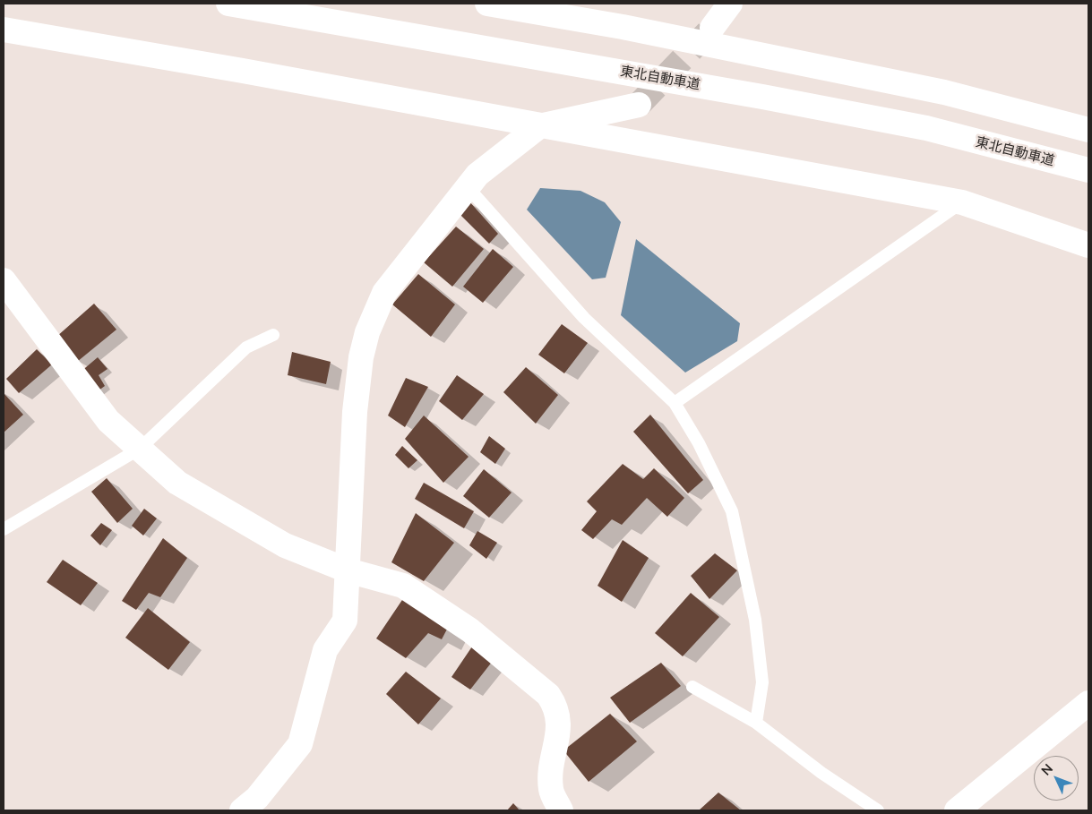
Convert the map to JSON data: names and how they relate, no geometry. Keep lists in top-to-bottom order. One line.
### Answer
{"streets":{"main road":["東北自動車道"]},"north":"top left"}
